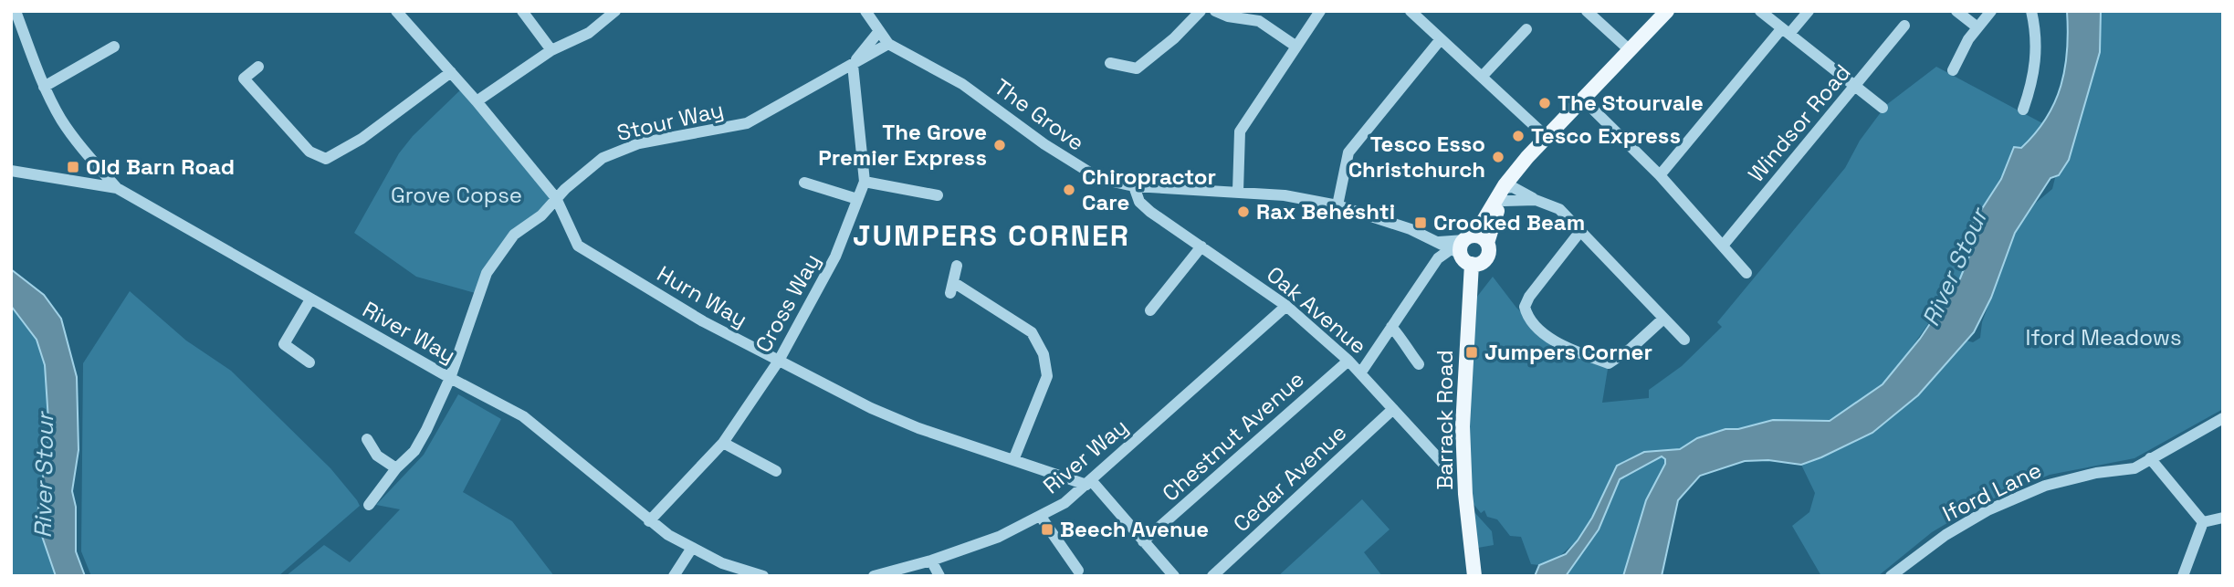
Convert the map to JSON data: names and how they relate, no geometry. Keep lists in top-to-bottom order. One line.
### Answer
{"streets":{"main road":["Barrack Road"],"street":["The Grove","Stour Way","Windsor Road","Hurn Way","Cross Way","Oak Avenue","River Way","Chestnut Avenue","Cedar Avenue","Iford Lane"]},"crossings":[["The Grove","Stour Way"],["The Grove","Oak Avenue"],["The Grove","Barrack Road"],["Stour Way","Hurn Way"],["Stour Way","Cross Way"],["Stour Way","River Way"],["Hurn Way","Cross Way"],["Hurn Way","River Way"],["Cross Way","River Way"],["Oak Avenue","River Way"],["Oak Avenue","Chestnut Avenue"],["Oak Avenue","Cedar Avenue"]],"districts":["JUMPERS CORNER"],"water":["River Stour"],"parks":["Grove Copse","Iford Meadows"],"places":{"other":["The Stourvale","Tesco Express","The Grove Premier Express","Tesco Esso Christchurch","Chiropractor Care","Rax Behéshti"],"transit":["Old Barn Road","Crooked Beam","Jumpers Corner","Beech Avenue"]}}
